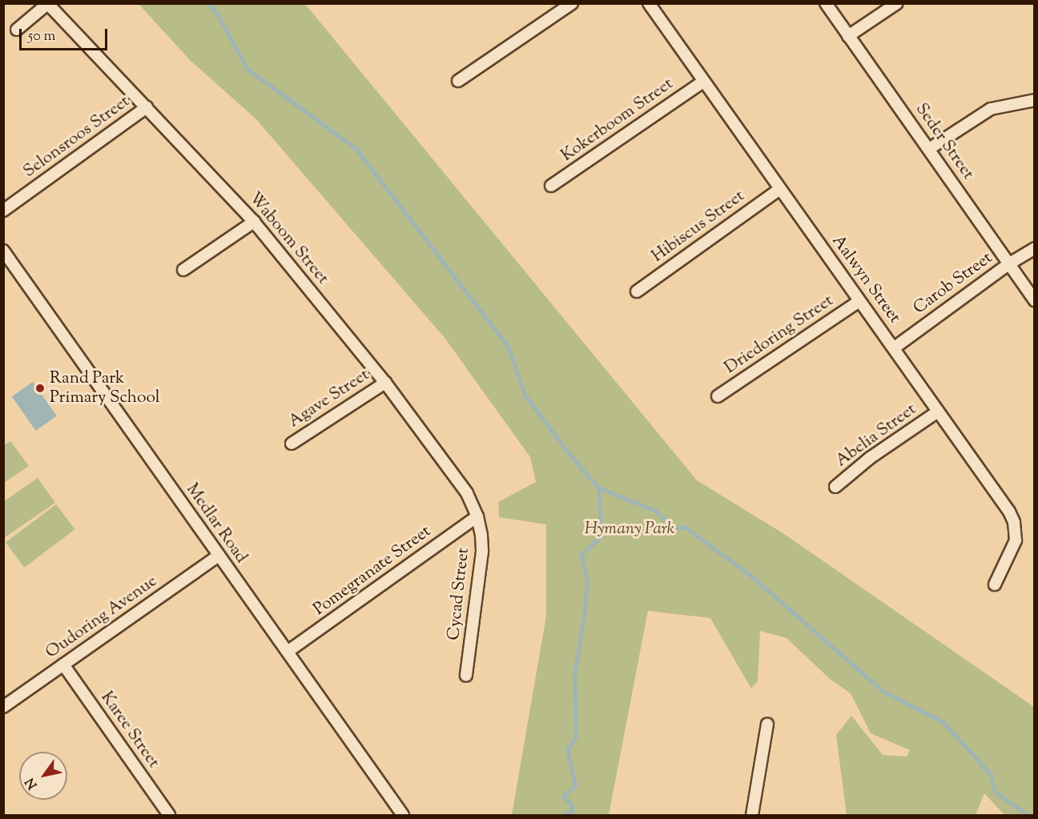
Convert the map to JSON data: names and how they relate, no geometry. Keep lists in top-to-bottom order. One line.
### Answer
{"streets":{"street":["Kokerboom Street","Selonsroos Street","Seder Street","Hibiscus Street","Waboom Street","Aalwyn Street","Carob Street","Driedoring Street","Agave Street","Abelia Street","Medlar Road","Pomegranate Street","Cycad Street","Oudoring Avenue","Karee Street"]},"crossings":[["Kokerboom Street","Aalwyn Street"],["Selonsroos Street","Waboom Street"],["Seder Street","Carob Street"],["Hibiscus Street","Aalwyn Street"],["Waboom Street","Agave Street"],["Waboom Street","Pomegranate Street"],["Waboom Street","Cycad Street"],["Aalwyn Street","Carob Street"],["Aalwyn Street","Driedoring Street"],["Aalwyn Street","Abelia Street"],["Medlar Road","Pomegranate Street"],["Medlar Road","Oudoring Avenue"],["Pomegranate Street","Cycad Street"],["Oudoring Avenue","Karee Street"]],"parks":["Hymany Park"],"places":["Rand Park Primary School"],"scale_bar":"50 m","north":"bottom left"}
